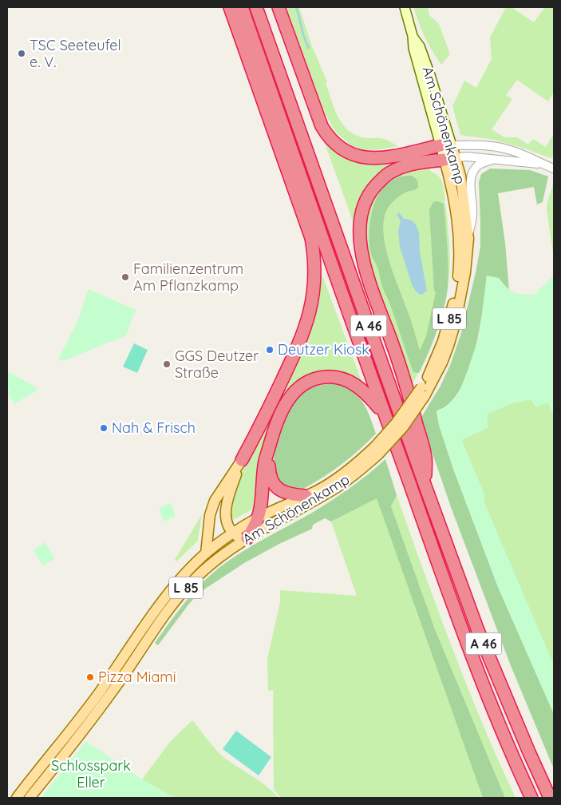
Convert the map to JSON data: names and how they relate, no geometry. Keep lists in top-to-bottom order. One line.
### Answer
{"streets":{"highway":["A 46"],"main road":["Am Schönenkamp","L 85"]},"crossings":[["Am Schönenkamp","L 85"]],"parks":["Schlosspark Eller"],"places":["TSC Seeteufel e. V.","Familienzentrum Am Pflanzkamp","Deutzer Kiosk","GGS Deutzer Straße","Nah & Frisch","Pizza Miami"]}
